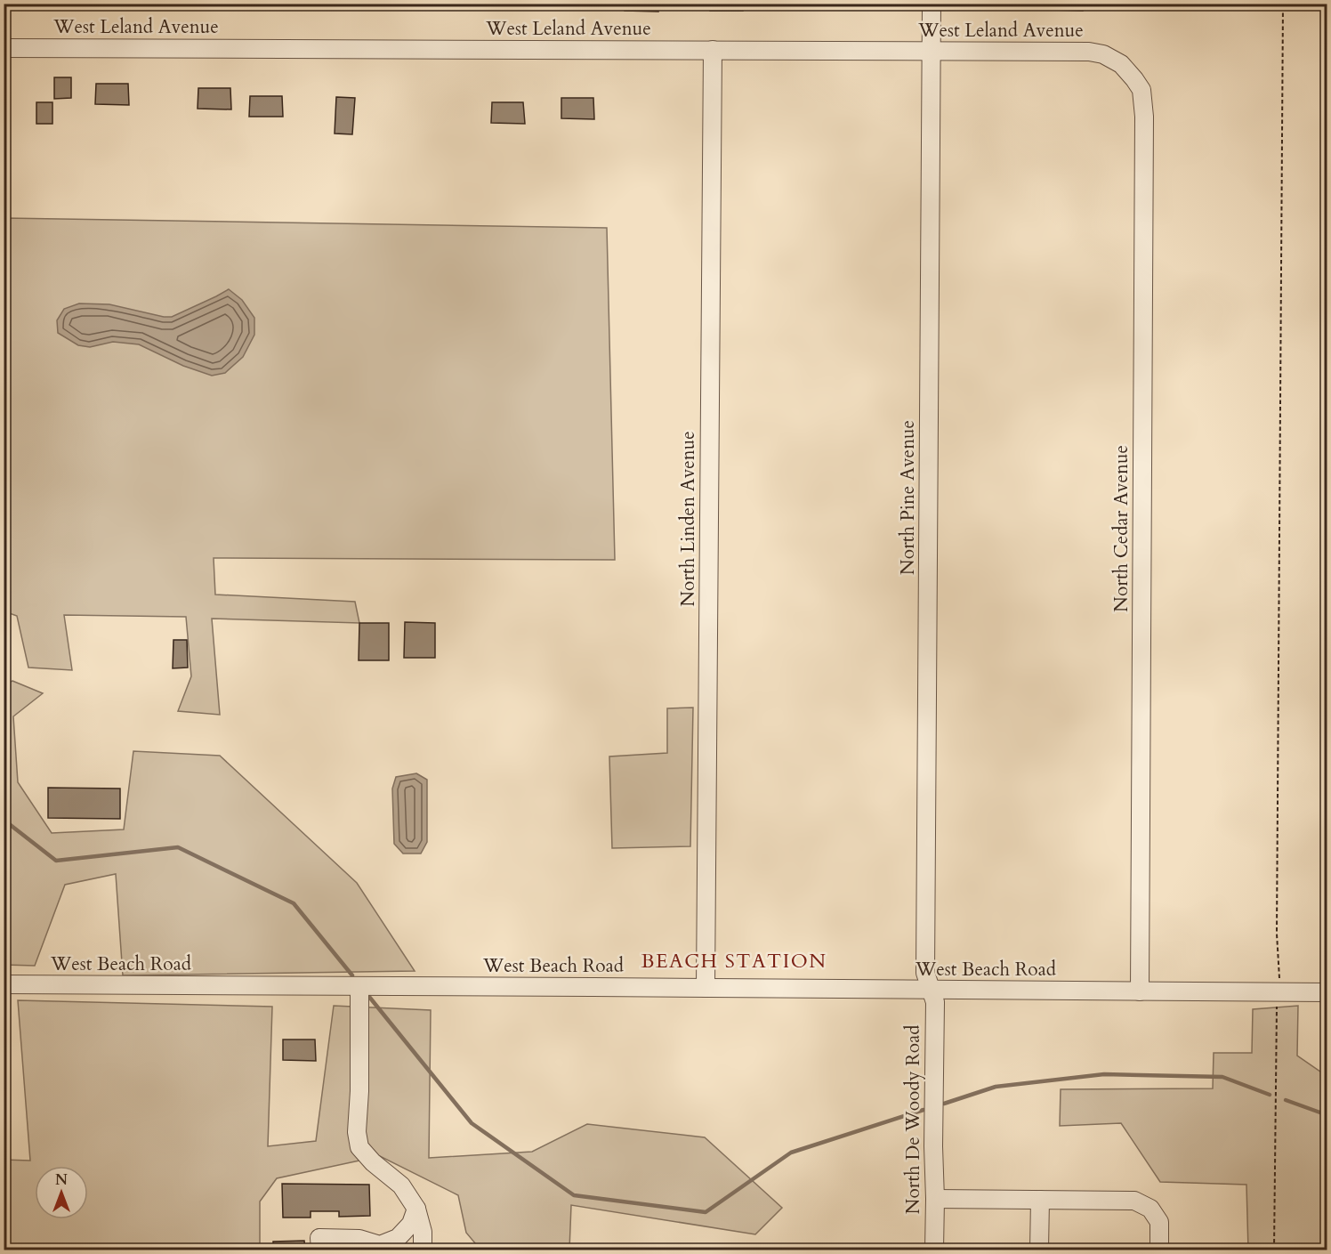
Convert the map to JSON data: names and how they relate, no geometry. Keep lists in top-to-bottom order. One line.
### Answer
{"streets":{"street":["West Leland Avenue","North Pine Avenue","North Linden Avenue","North Cedar Avenue","West Beach Road","North De Woody Road"]},"crossings":[["West Leland Avenue","North Pine Avenue"],["West Leland Avenue","North Linden Avenue"],["West Leland Avenue","North Cedar Avenue"],["North Pine Avenue","West Beach Road"],["North Pine Avenue","North De Woody Road"],["North Linden Avenue","West Beach Road"],["North Cedar Avenue","West Beach Road"],["West Beach Road","North De Woody Road"]],"districts":["BEACH STATION"],"north":"top"}
